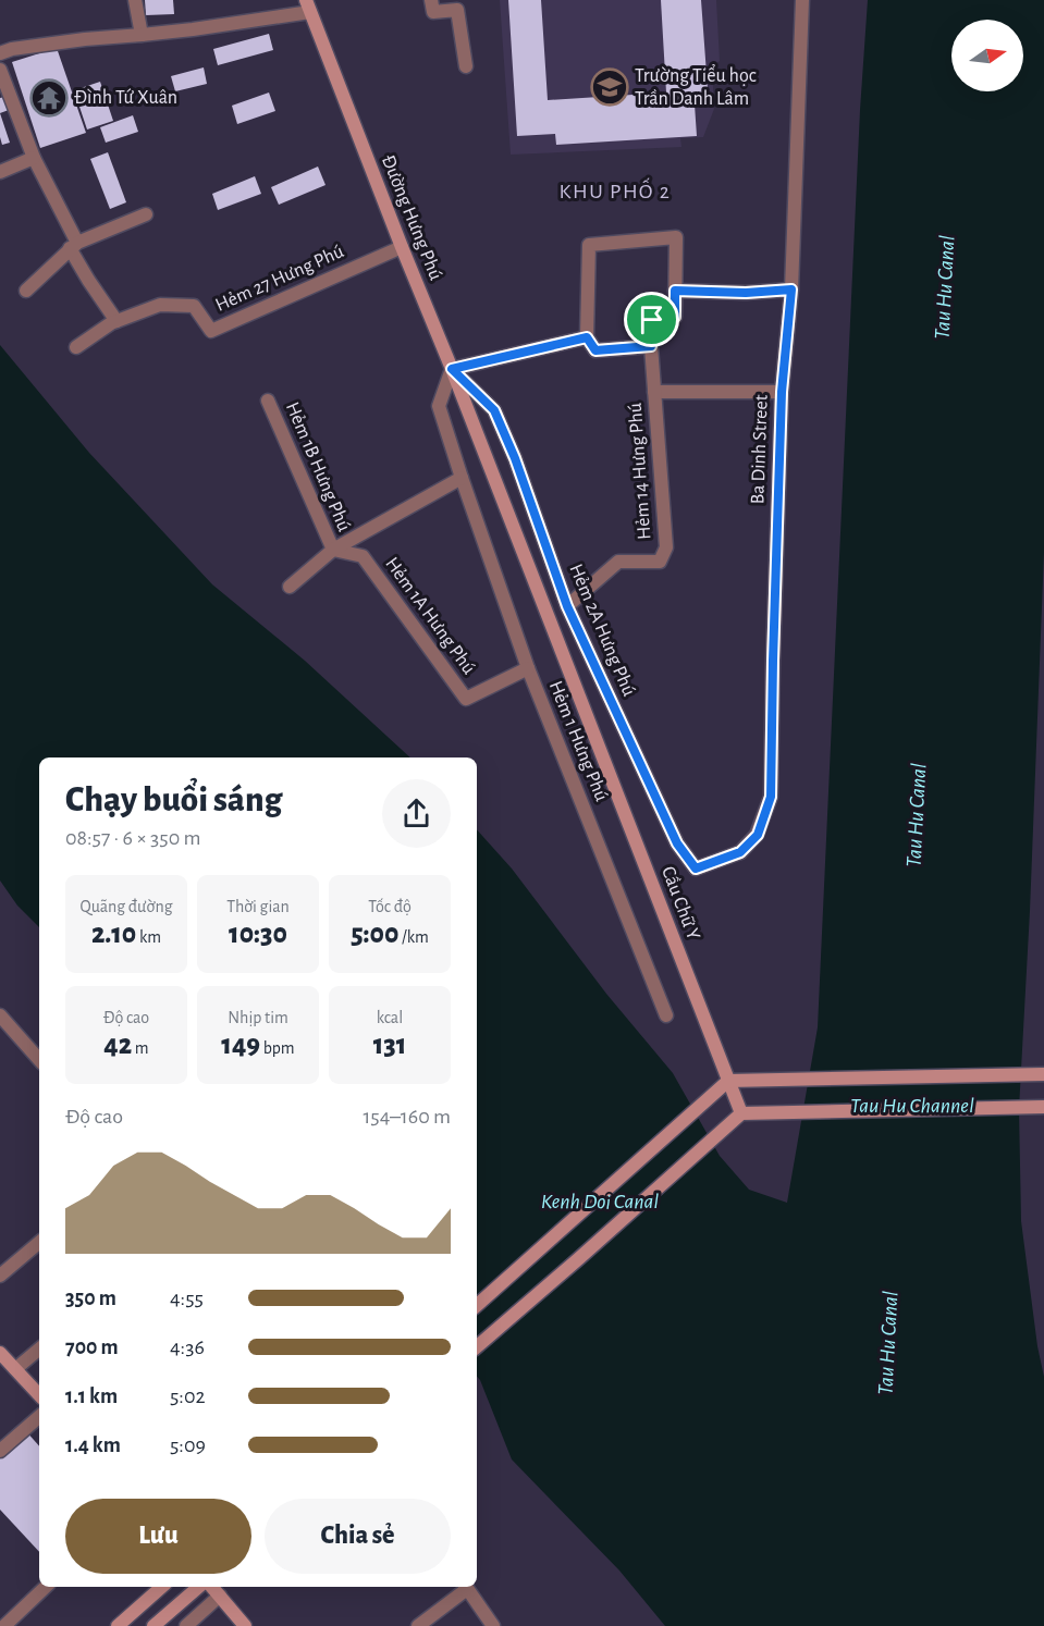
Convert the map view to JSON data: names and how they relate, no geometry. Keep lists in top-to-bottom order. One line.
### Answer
{"streets":{"main road":["Đường Hưng Phú","Cầu Chữ Y"],"street":["Hẻm 27 Hưng Phú","Ba Dinh Street","Hẻm 1B Hưng Phú","Hẻm 14 Hưng Phú","Hẻm 1A Hưng Phú","Hẻm 2A Hưng Phú","Hẻm 1 Hưng Phú"]},"crossings":[["Đường Hưng Phú","Hẻm 27 Hưng Phú"],["Đường Hưng Phú","Hẻm 2A Hưng Phú"],["Đường Hưng Phú","Hẻm 1 Hưng Phú"],["Đường Hưng Phú","Cầu Chữ Y"],["Ba Dinh Street","Hẻm 2A Hưng Phú"],["Hẻm 1B Hưng Phú","Hẻm 1A Hưng Phú"],["Hẻm 14 Hưng Phú","Hẻm 2A Hưng Phú"],["Hẻm 1A Hưng Phú","Hẻm 1 Hưng Phú"],["Hẻm 2A Hưng Phú","Hẻm 1 Hưng Phú"]],"districts":["KHU PHỐ 2"],"water":["Tau Hu Canal","Tau Hu Channel","Kenh Doi Canal"],"places":{"school or university":["Trường Tiểu học Trần Danh Lâm"],"temple":["Đình Tứ Xuân"]},"north":"right","page":{"heading":["Chạy buổi sáng","08:57 · 6 × 350 m"],"stats":[["Quãng đường","2.10 km"],["Thời gian","10:30"],["Tốc độ","5:00 /km"],["Độ cao","42 m"],["Nhịp tim","149 bpm"],["kcal","131"]],"chart":["Độ cao","154–160 m"],"list":[{"name":"350 m","note":"4:55"},{"name":"700 m","note":"4:36"},{"name":"1.1 km","note":"5:02"},{"name":"1.4 km","note":"5:09"}],"buttons":["Lưu","Chia sẻ"]}}
